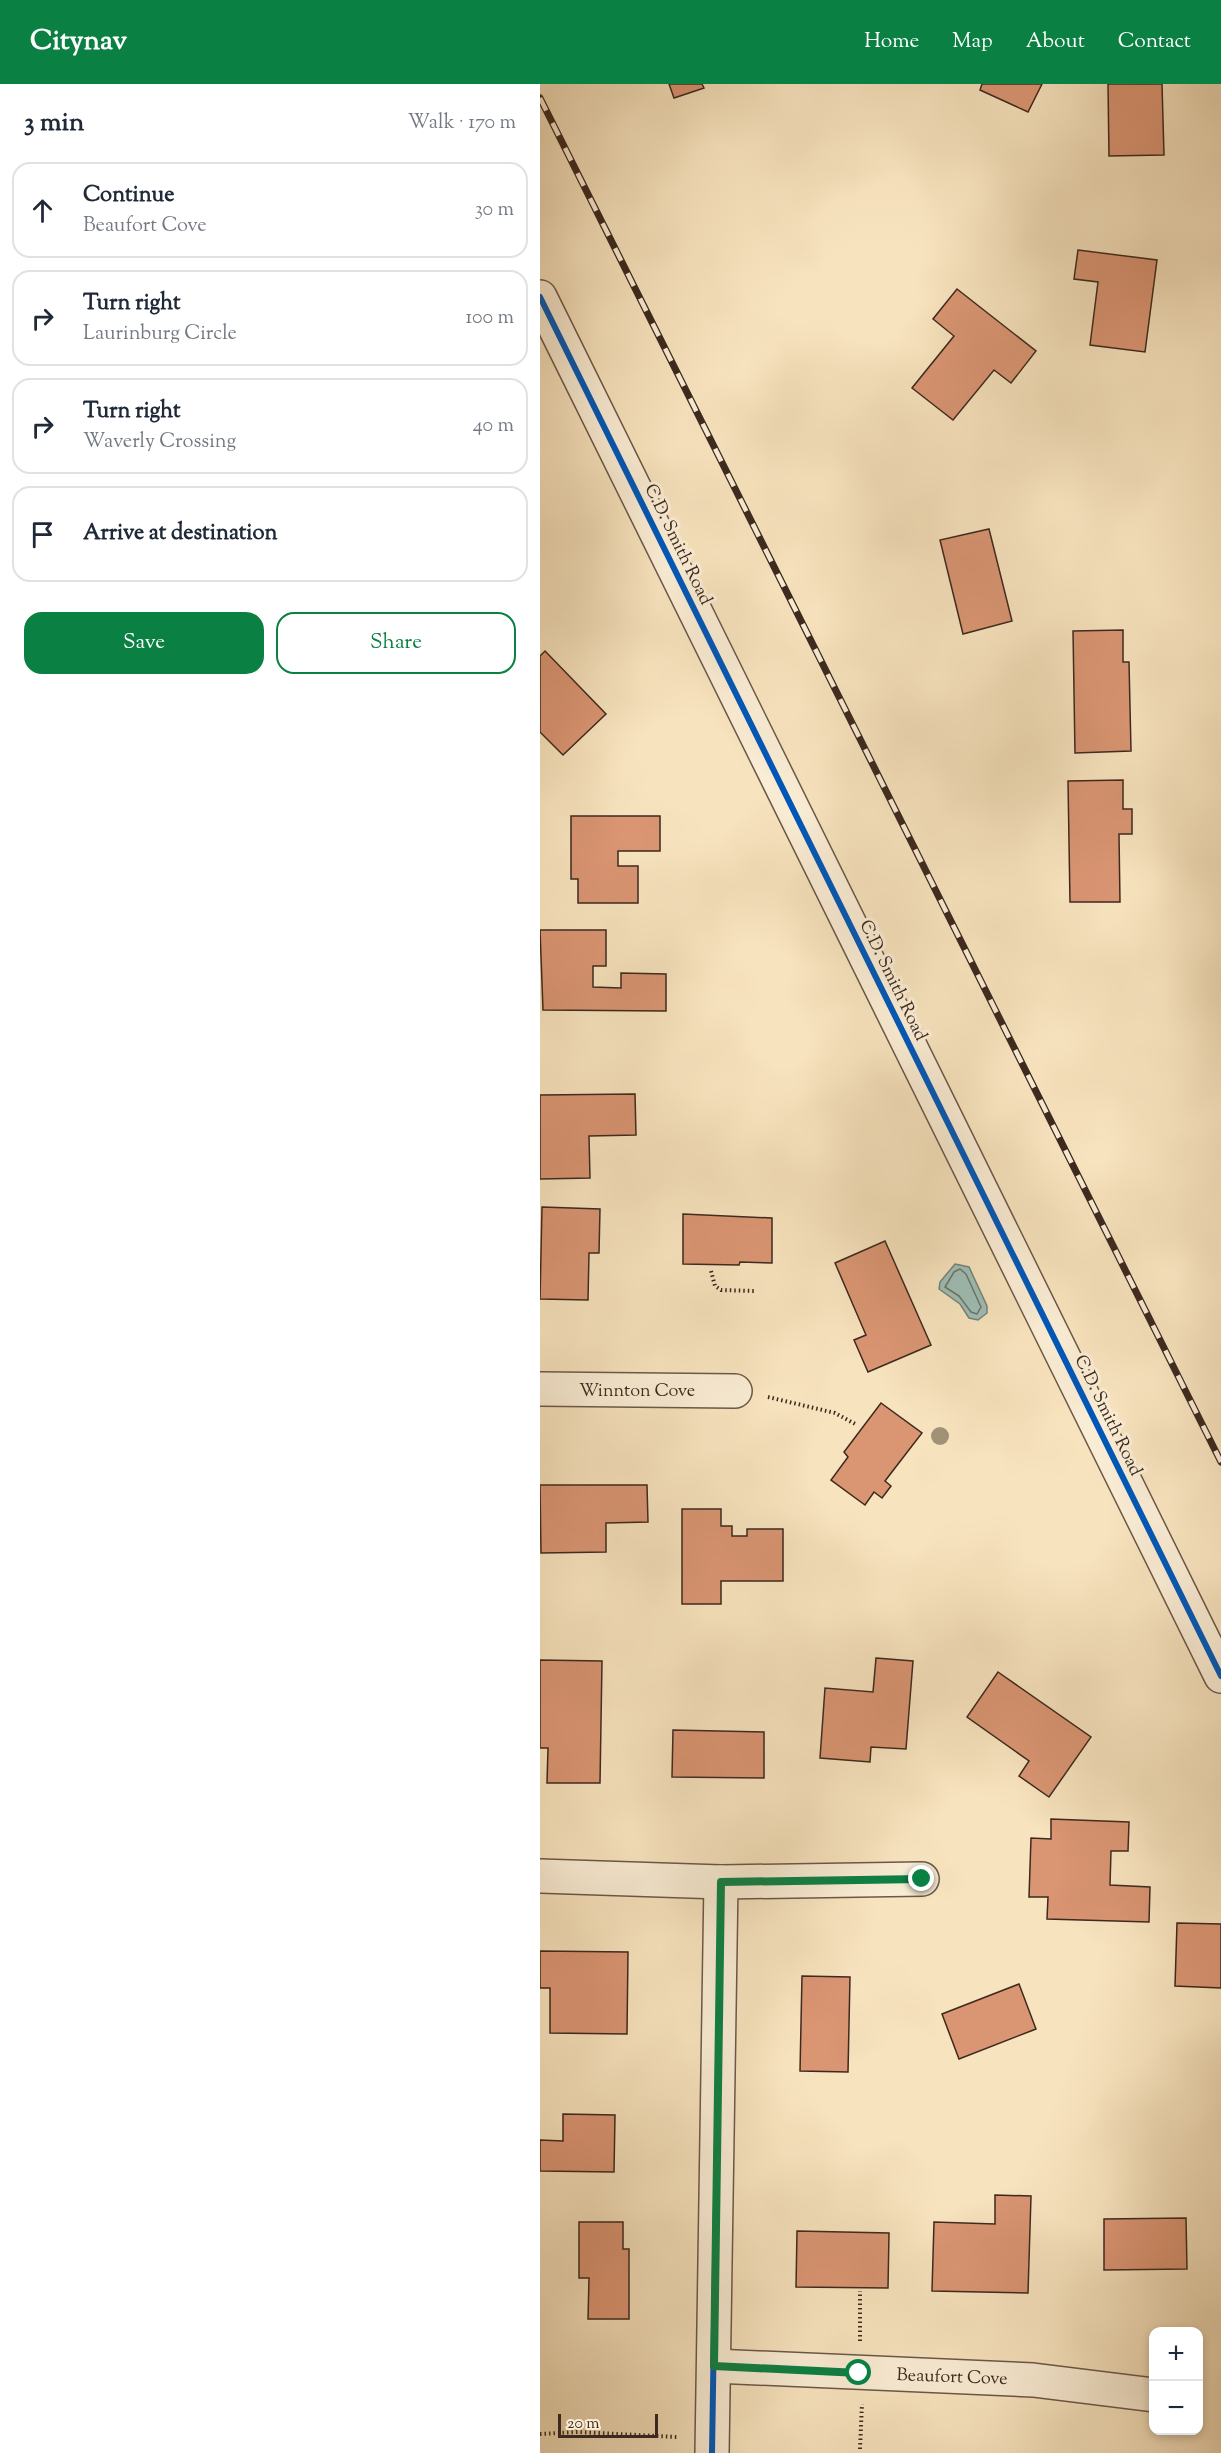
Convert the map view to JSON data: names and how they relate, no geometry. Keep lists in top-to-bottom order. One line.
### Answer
{"streets":{"street":["C.D. Smith Road","Winnton Cove","Beaufort Cove"]},"scale_bar":"20 m","page":{"header":"Citynav","nav":["Home","Map","About","Contact"],"heading":["3 min","Walk · 170 m"],"list":[["Continue","Beaufort Cove","30 m"],["Turn right","Laurinburg Circle","100 m"],["Turn right","Waverly Crossing","40 m"],"Arrive at destination"],"buttons":["Save","Share"],"map_buttons":["+","−"],"scale":"20 m"}}
